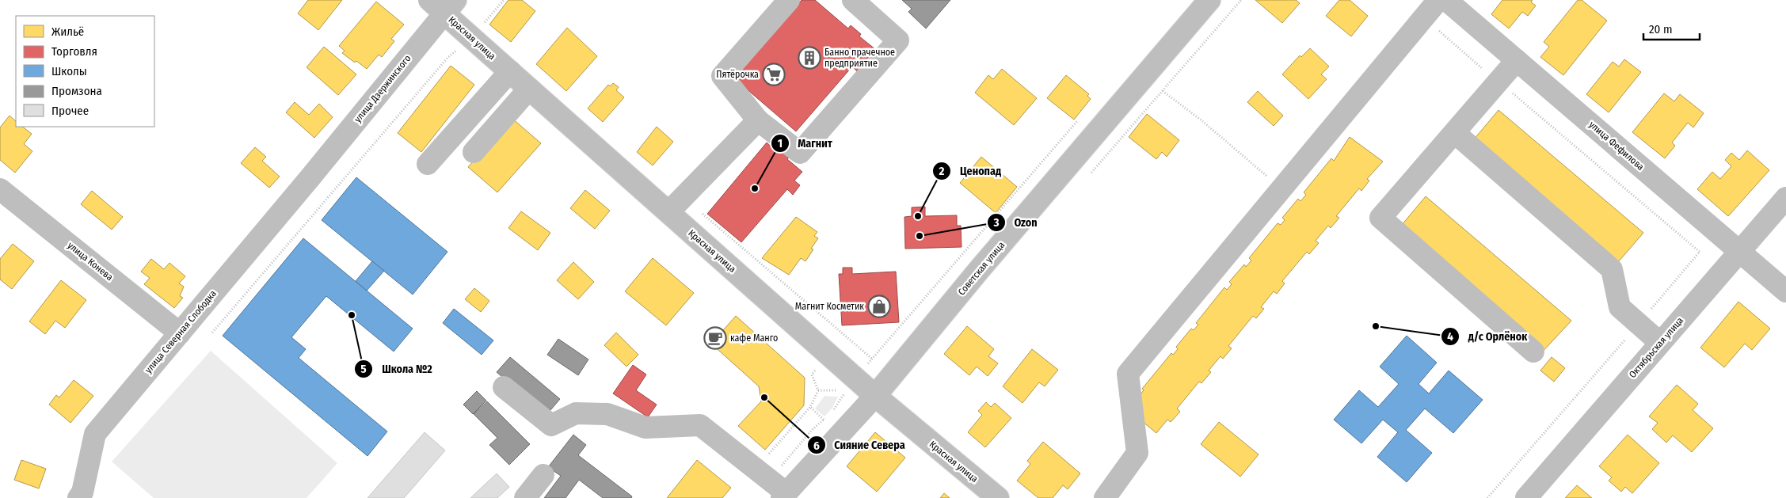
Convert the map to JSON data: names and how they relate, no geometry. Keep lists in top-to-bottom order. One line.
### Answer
{"streets":{"street":["Красная улица","улица Дзержинского","улица Фефилова","улица Конева","Советская улица","улица Северная Слободка","Октябрьская улица"]},"crossings":[["Красная улица","улица Дзержинского"],["Красная улица","Советская улица"],["улица Дзержинского","улица Северная Слободка"],["улица Фефилова","Октябрьская улица"],["улица Конева","улица Северная Слободка"]],"places":{"building":["Банно прачечное предприятие"],"supermarket":["Пятёрочка"],"other":["Магнит","Ценопад","Ozon","Школа №2","д/с Орлёнок","Сияние Севера"],"shop":["Магнит Косметик"],"cafe":["кафе Манго"]},"legend":["Жильё","Торговля","Школы","Промзона","Прочее"],"scale_bar":"20 m"}
